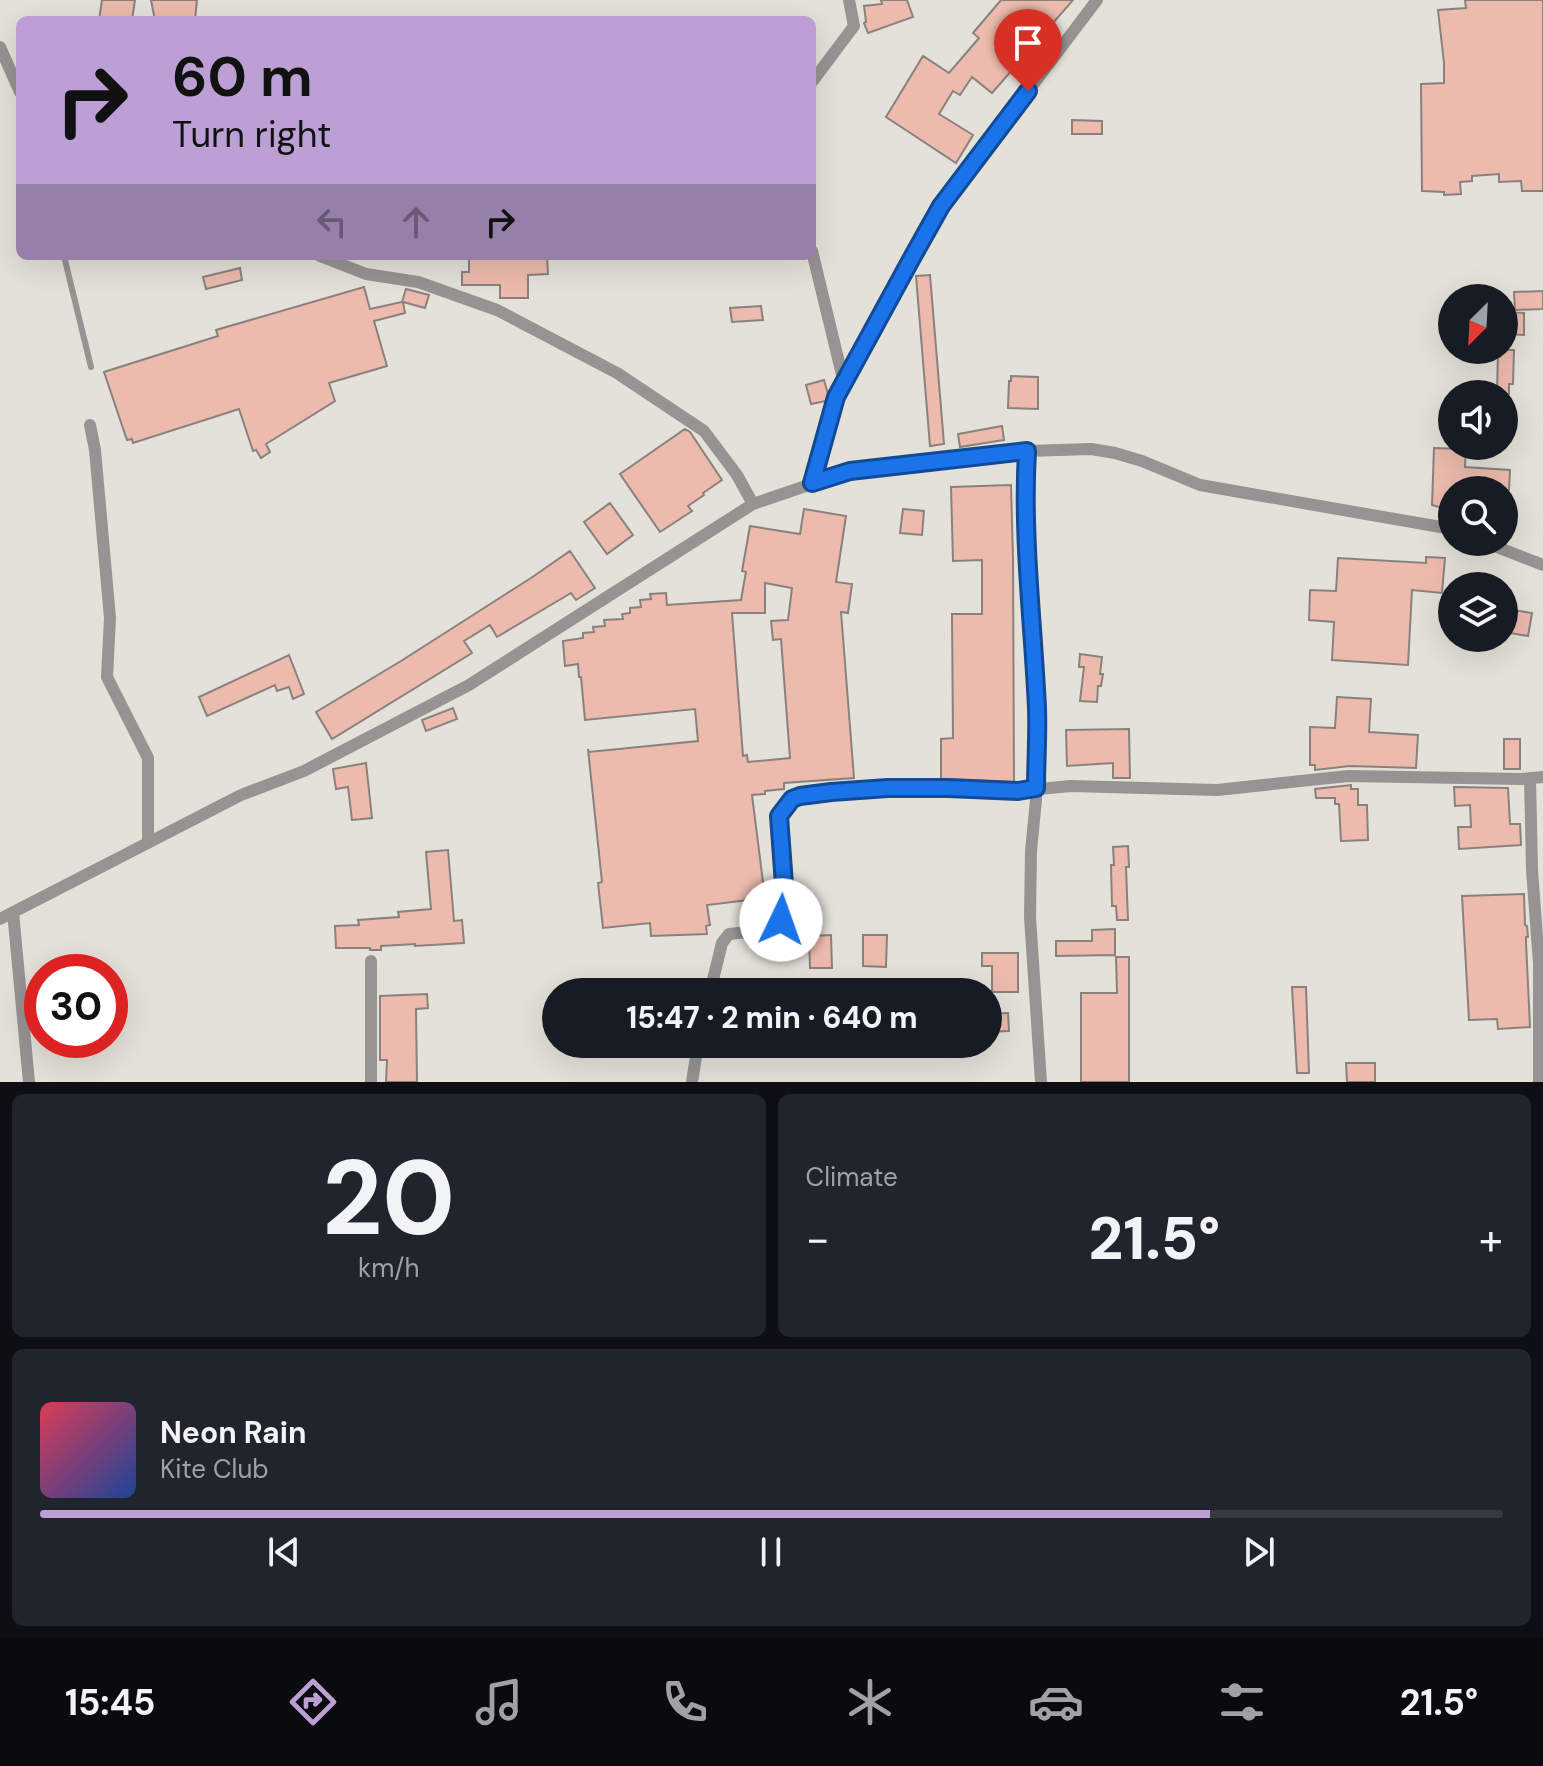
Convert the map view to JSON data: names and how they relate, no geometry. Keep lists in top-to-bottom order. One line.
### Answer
{"north":"bottom left","page":{"turn":["60 m","Turn right"],"limit":"30","trip":"15:47 · 2 min · 640 m","tile":[["20","km/h"],"Climate"],"heat":["−","21.5°","+"],"song":["Neon Rain","Kite Club"],"tabs":["15:45","21.5°"]}}
